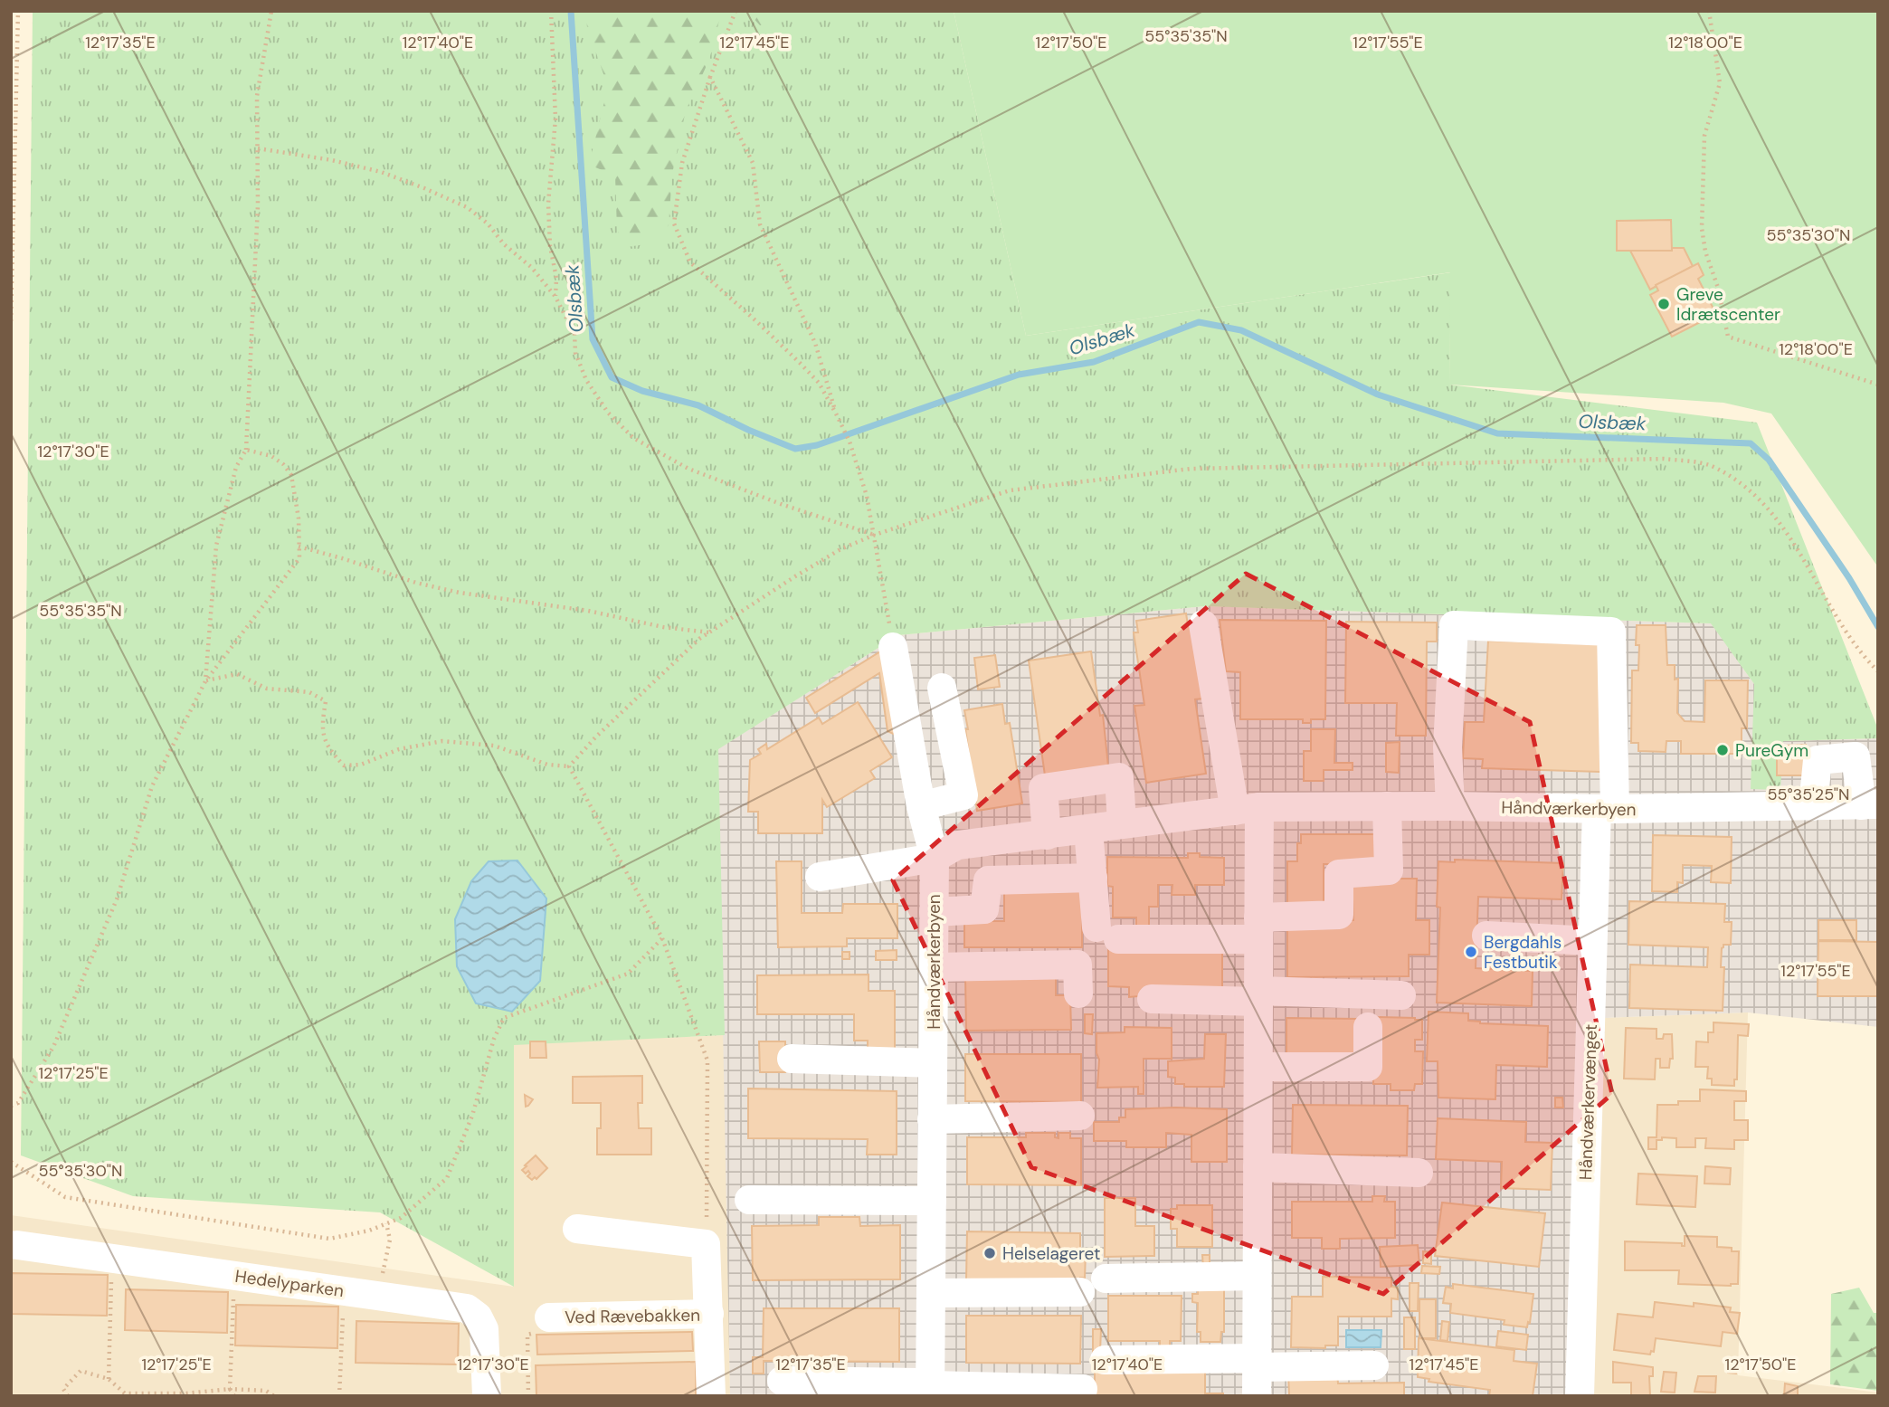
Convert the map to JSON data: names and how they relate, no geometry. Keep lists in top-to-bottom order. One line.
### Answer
{"streets":{"street":["Håndværkerbyen","Håndværkervænget","Hedelyparken","Ved Rævebakken"]},"crossings":[["Håndværkerbyen","Håndværkervænget"]],"water":["Olsbæk"],"places":["Greve Idrætscenter","PureGym","Bergdahls Festbutik","Helselageret"],"coordinates":["55°35'35\"N","12°17'35\"E","12°17'40\"E","12°17'45\"E","12°17'50\"E","12°17'55\"E","12°18'00\"E","55°35'30\"N","12°17'30\"E","55°35'25\"N","12°17'25\"E"]}
